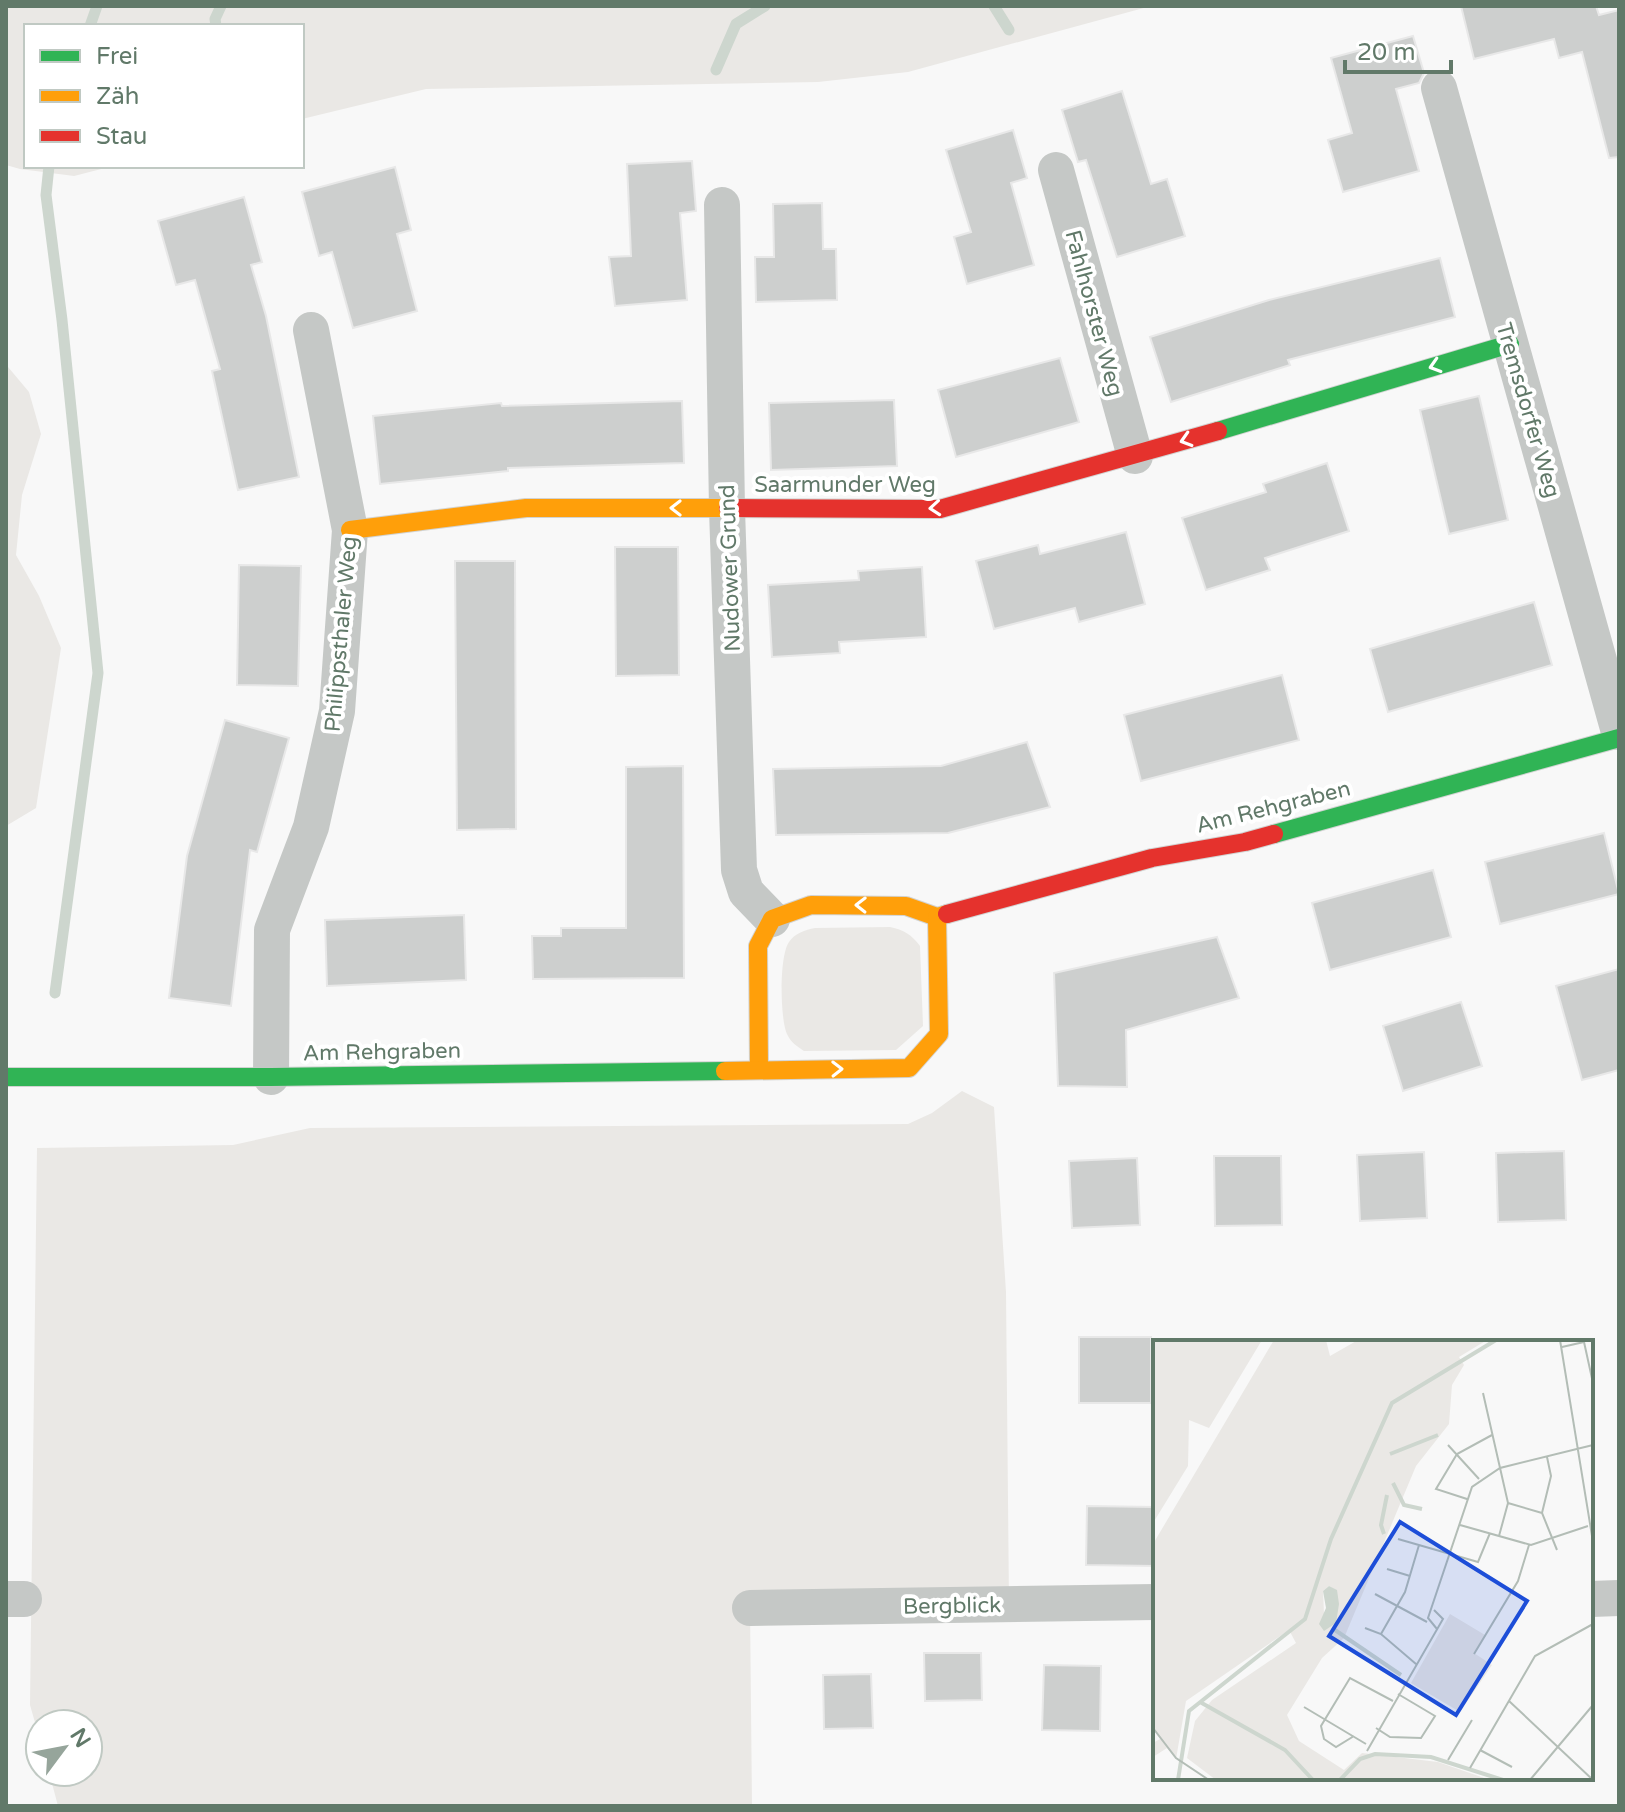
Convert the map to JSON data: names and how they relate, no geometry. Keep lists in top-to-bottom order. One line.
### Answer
{"streets":{"street":["Fahlhorster Weg","Tremsdorfer Weg","Saarmunder Weg","Nudower Grund","Philippsthaler Weg","Am Rehgraben","Bergblick"]},"crossings":[["Fahlhorster Weg","Saarmunder Weg"],["Tremsdorfer Weg","Saarmunder Weg"],["Tremsdorfer Weg","Am Rehgraben"],["Saarmunder Weg","Nudower Grund"],["Saarmunder Weg","Philippsthaler Weg"],["Nudower Grund","Am Rehgraben"],["Philippsthaler Weg","Am Rehgraben"]],"one_way":["Saarmunder Weg"],"legend":["Frei","Zäh","Stau"],"scale_bar":"20 m","north":"top right"}
